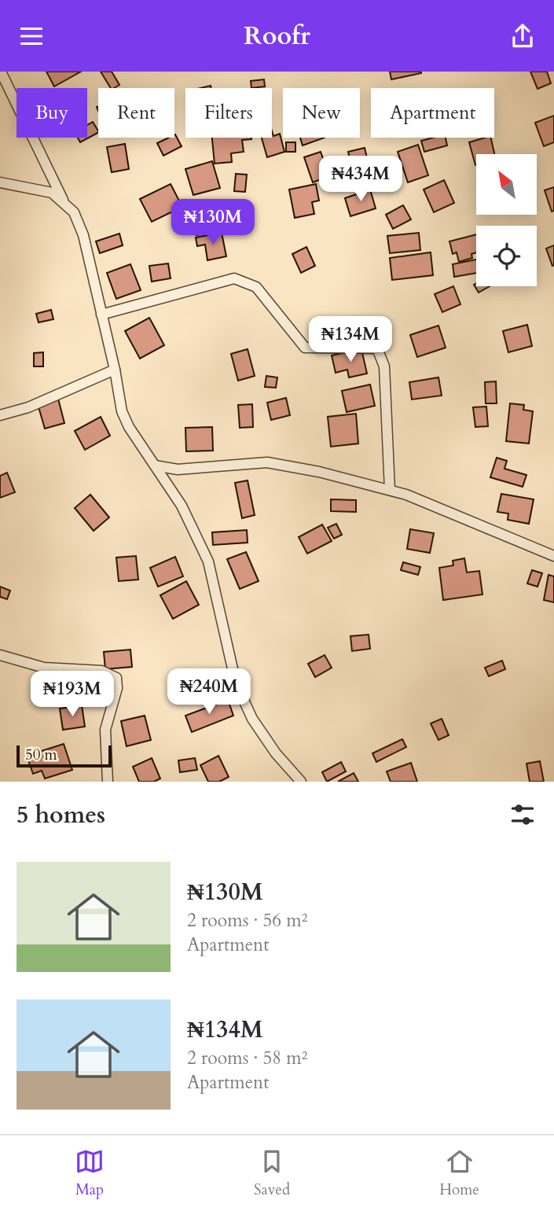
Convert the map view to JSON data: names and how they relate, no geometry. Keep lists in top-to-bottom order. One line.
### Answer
{"scale_bar":"50 m","north":"top left","page":{"header":"Roofr","chip":["Buy","Rent","Filters","New","Apartment"],"price":["₦434M","₦130M","₦134M","₦240M","₦193M"],"scale":"50 m","heading":"5 homes","list":[{"name":"₦130M","note":"2 rooms · 56 m² · Apartment"},{"name":"₦134M","note":"2 rooms · 58 m² · Apartment"}],"tabs":["Map","Saved","Home"]}}
